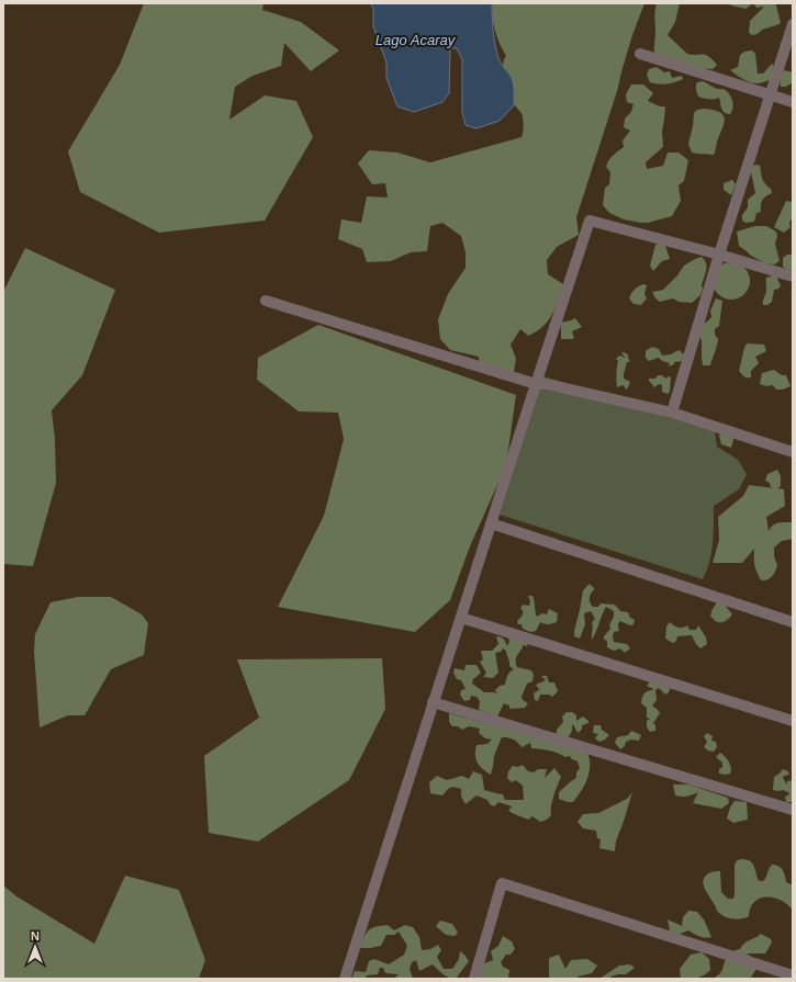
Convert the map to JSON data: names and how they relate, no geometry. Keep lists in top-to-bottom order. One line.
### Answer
{"water":["Lago Acaray"],"north":"top"}
